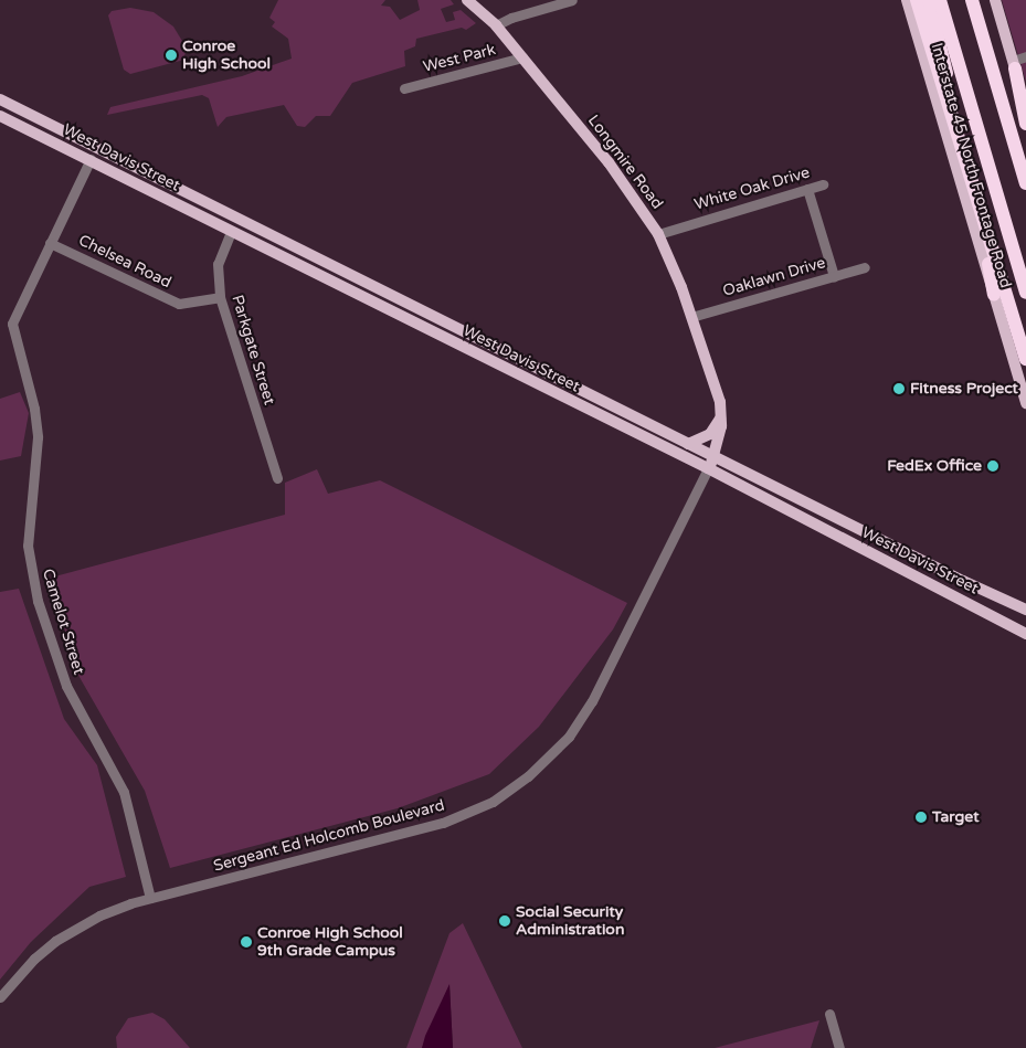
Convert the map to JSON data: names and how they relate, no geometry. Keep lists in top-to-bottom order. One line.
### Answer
{"streets":{"main road":["West Davis Street","Longmire Road","Interstate 45 North Frontage Road"],"street":["West Park","White Oak Drive","Chelsea Road","Oaklawn Drive","Parkgate Street","Camelot Street","Sergeant Ed Holcomb Boulevard"]},"crossings":[["West Park","Longmire Road"],["West Davis Street","Longmire Road"],["West Davis Street","Parkgate Street"],["West Davis Street","Camelot Street"],["West Davis Street","Sergeant Ed Holcomb Boulevard"],["Longmire Road","White Oak Drive"],["Longmire Road","Oaklawn Drive"],["Longmire Road","Sergeant Ed Holcomb Boulevard"],["Chelsea Road","Parkgate Street"],["Chelsea Road","Camelot Street"],["Camelot Street","Sergeant Ed Holcomb Boulevard"]],"places":["Conroe High School","Fitness Project","FedEx Office","Target","Social Security Administration","Conroe High School 9th Grade Campus"]}
